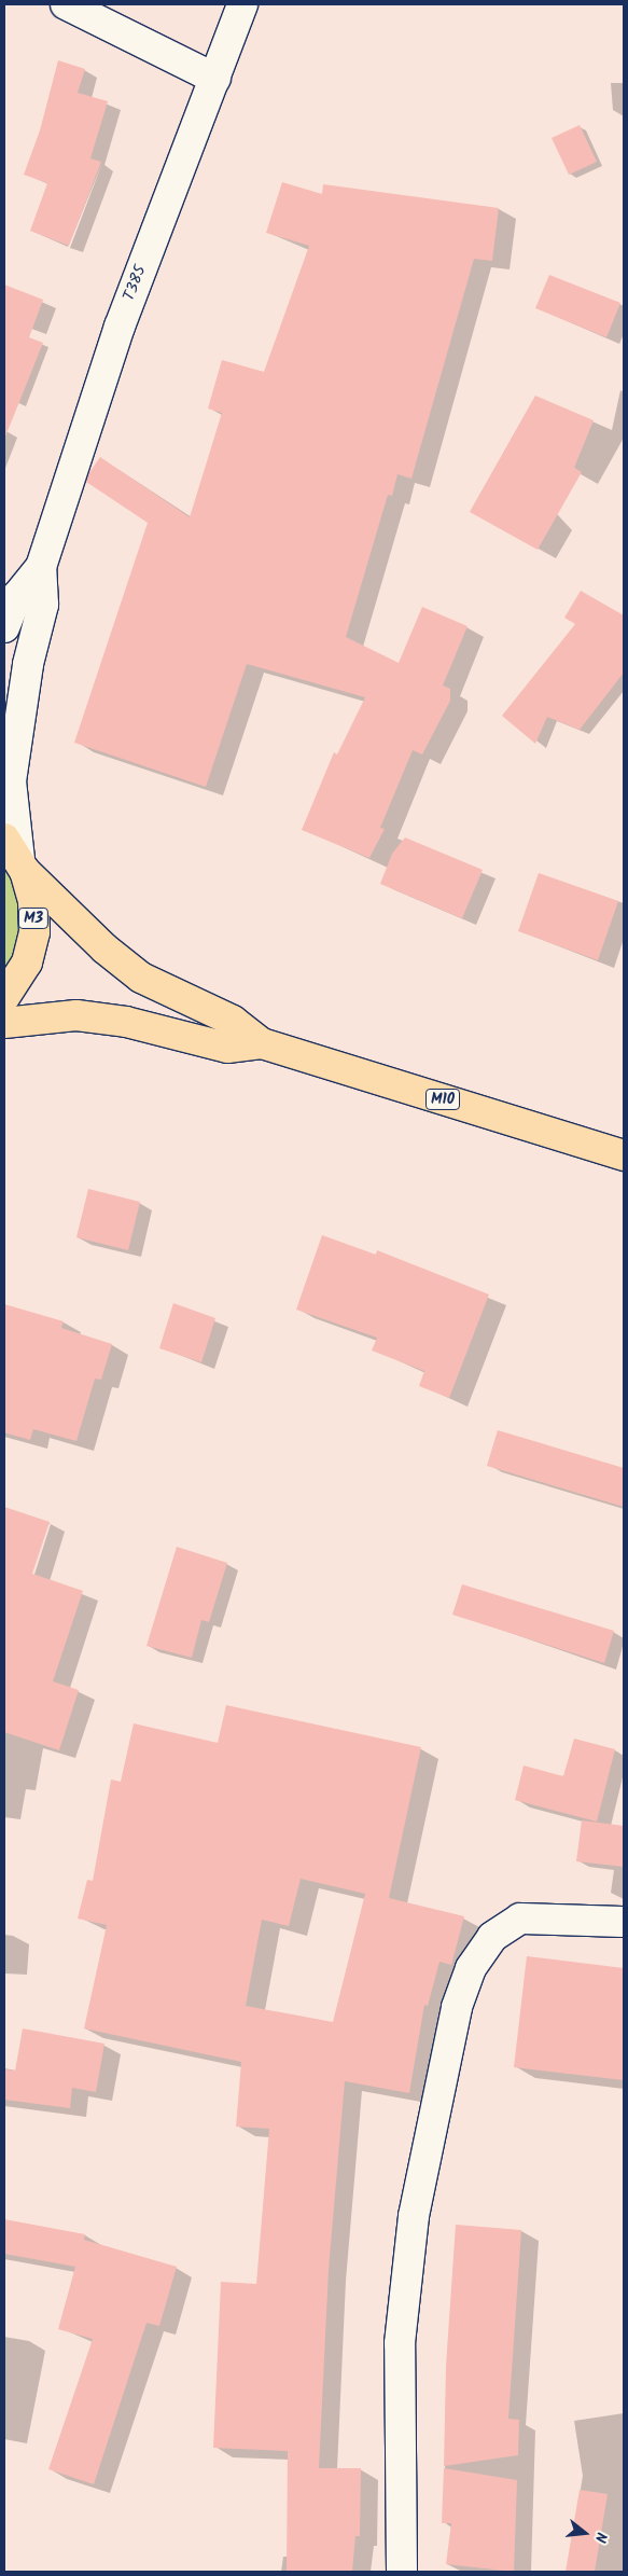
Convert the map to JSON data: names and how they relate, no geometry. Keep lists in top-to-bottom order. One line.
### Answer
{"streets":{"highway":["M3","M10"],"street":["T385"]},"crossings":[["T385","M3"],["T385","M10"],["M3","M10"]],"north":"right"}
